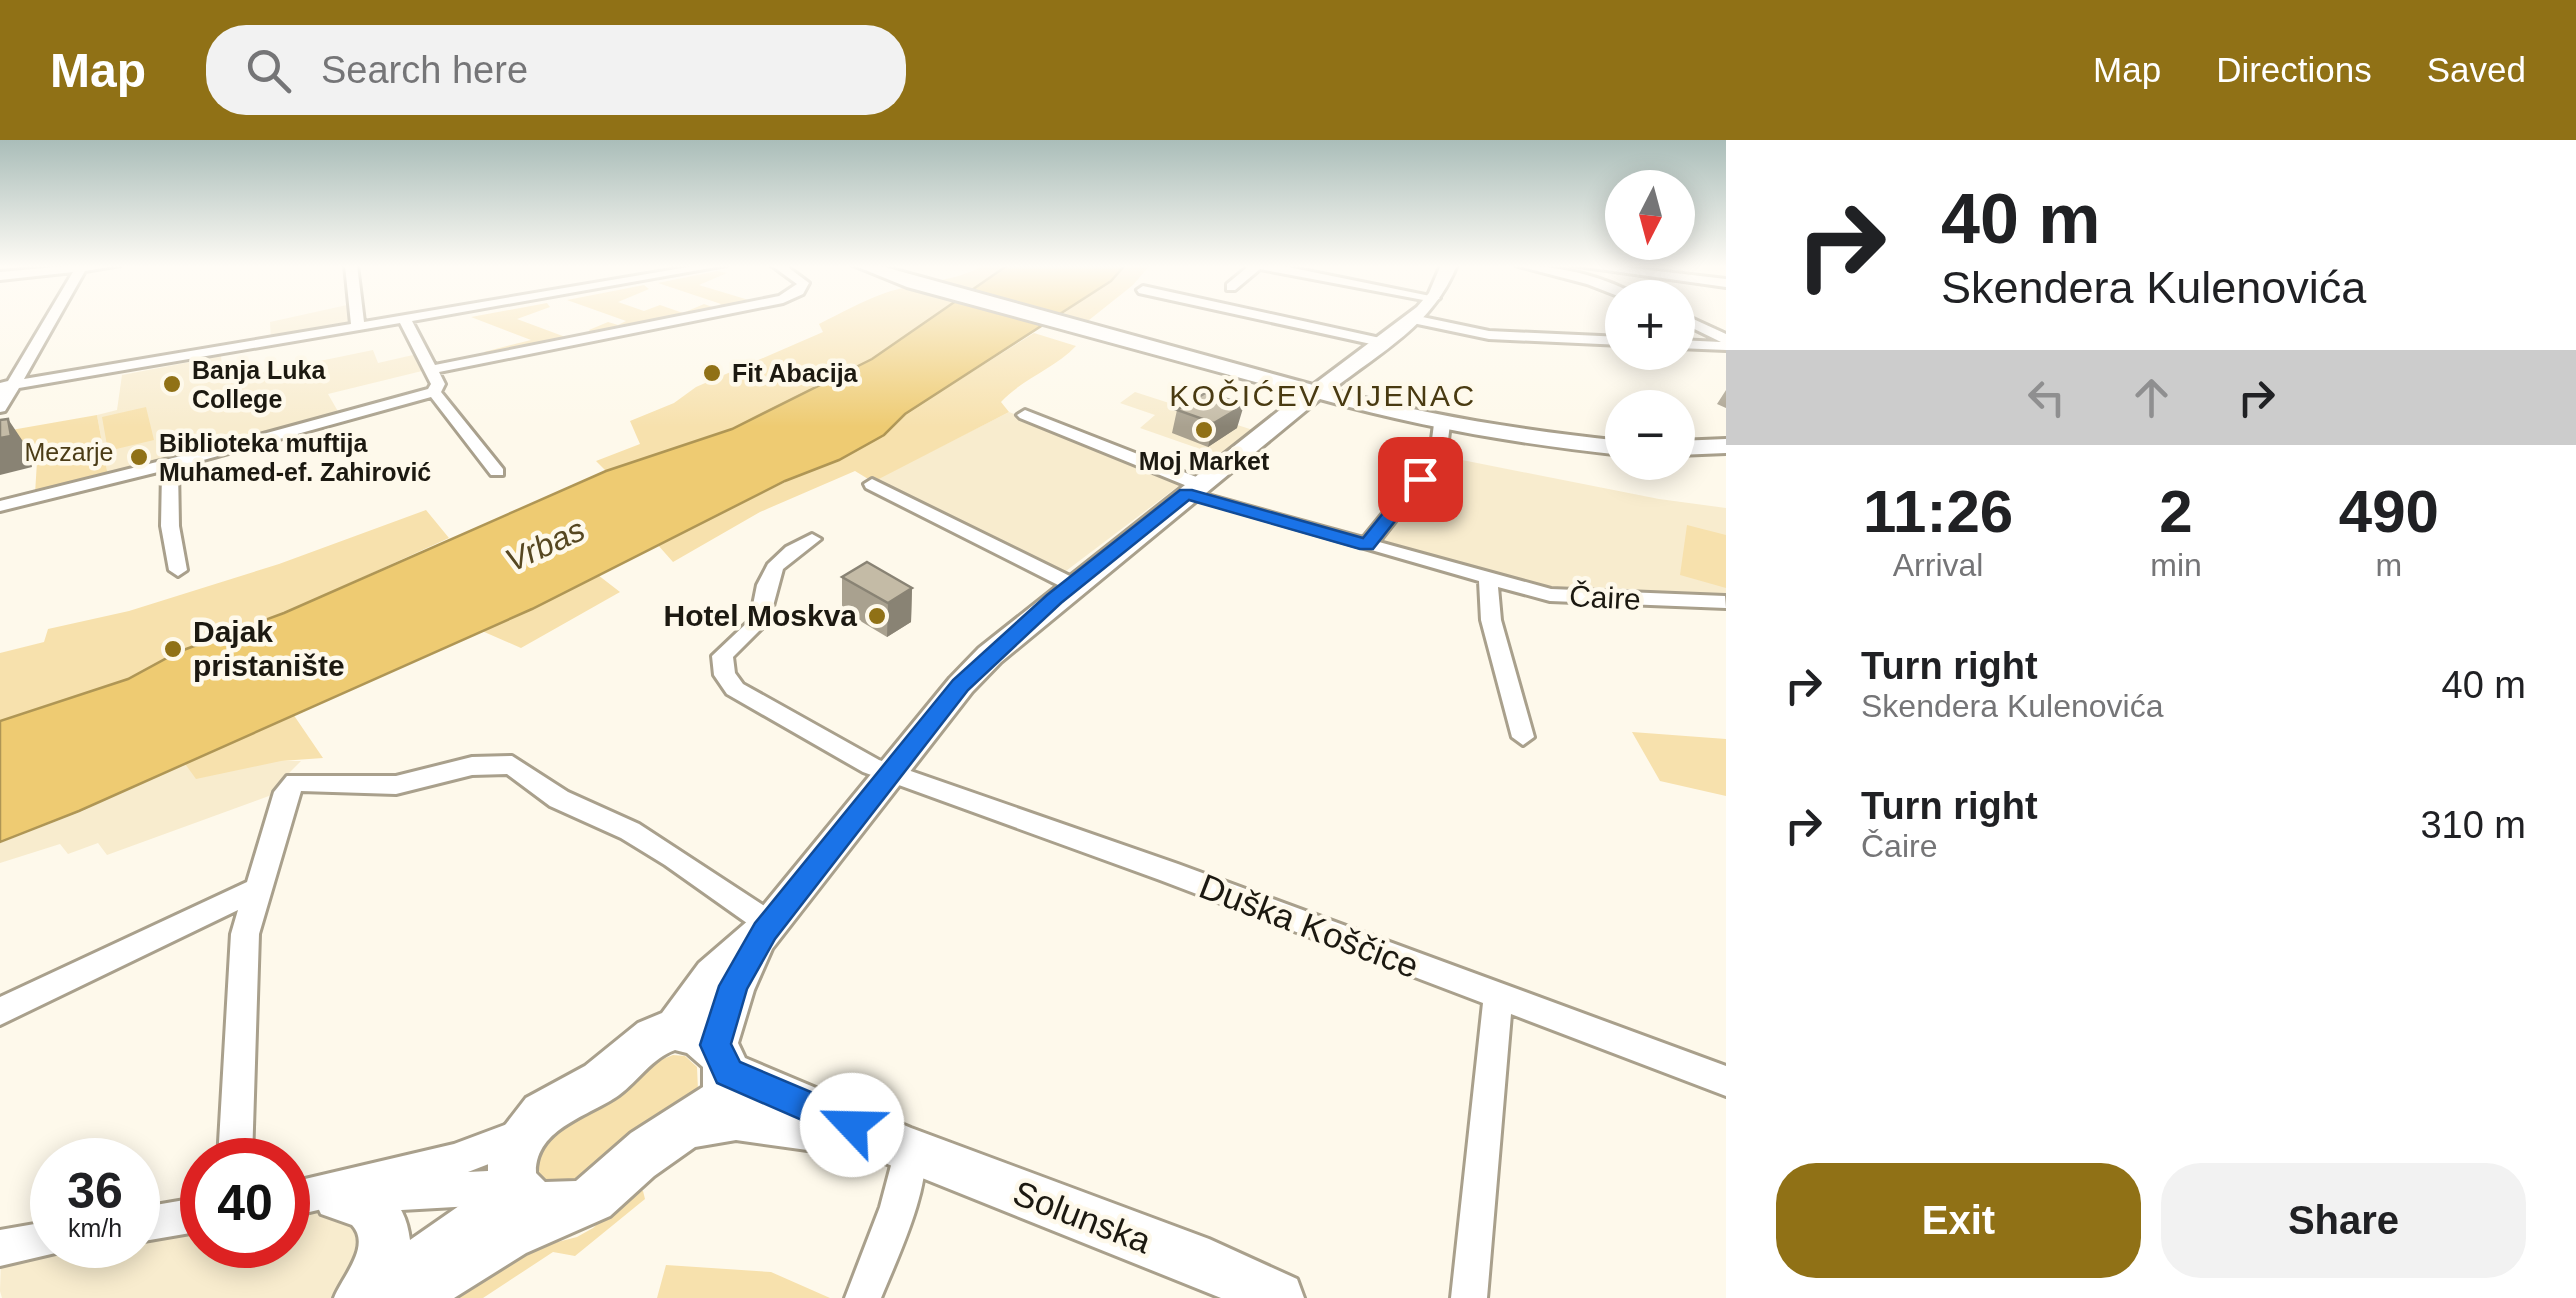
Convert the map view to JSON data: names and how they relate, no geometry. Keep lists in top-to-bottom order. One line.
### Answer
{"streets":{"main road":["Solunska"],"street":["Čaire","Duška Koščice"]},"districts":["KOČIĆEV VIJENAC"],"water":["Vrbas"],"parks":["Mezarje"],"places":["Fit Abacija","Banja Luka College","Moj Market","Biblioteka muftija Muhamed-ef. Zahirović","Hotel Moskva","Dajak pristanište"],"north":"bottom","page":{"header":"Map","search":"Search here","nav":["Map","Directions","Saved"],"turn":["40 m","Skendera Kulenovića"],"map_buttons":["+","−"],"eta":["11:26","Arrival","2","min","490","m"],"list":[{"name":"Turn right","note":"Skendera Kulenovića","value":"40 m"},{"name":"Turn right","note":"Čaire","value":"310 m"}],"speed":"36 km/h","limit":"40","buttons":["Exit","Share"]}}
